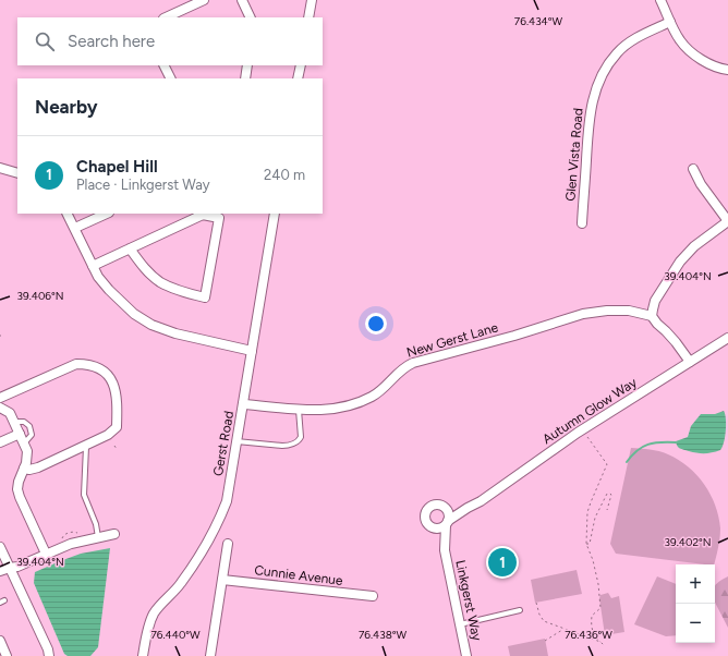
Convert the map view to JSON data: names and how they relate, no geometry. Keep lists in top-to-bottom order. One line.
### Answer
{"streets":{"street":["Glen Vista Road","New Gerst Lane","Autumn Glow Way","Gerst Road","Cunnie Avenue","Linkgerst Way"]},"crossings":[["New Gerst Lane","Gerst Road"],["Autumn Glow Way","Linkgerst Way"]],"page":{"search":"Search here","heading":"Nearby","list":[{"mark":"1","name":"Chapel Hill","note":"Place · Linkgerst Way","value":"240 m"}],"pins":"1","map_buttons":["+","−"]},"coordinates":["76.434°W","39.404°N","39.406°N","39.402°N","76.440°W","76.438°W","76.436°W"]}
